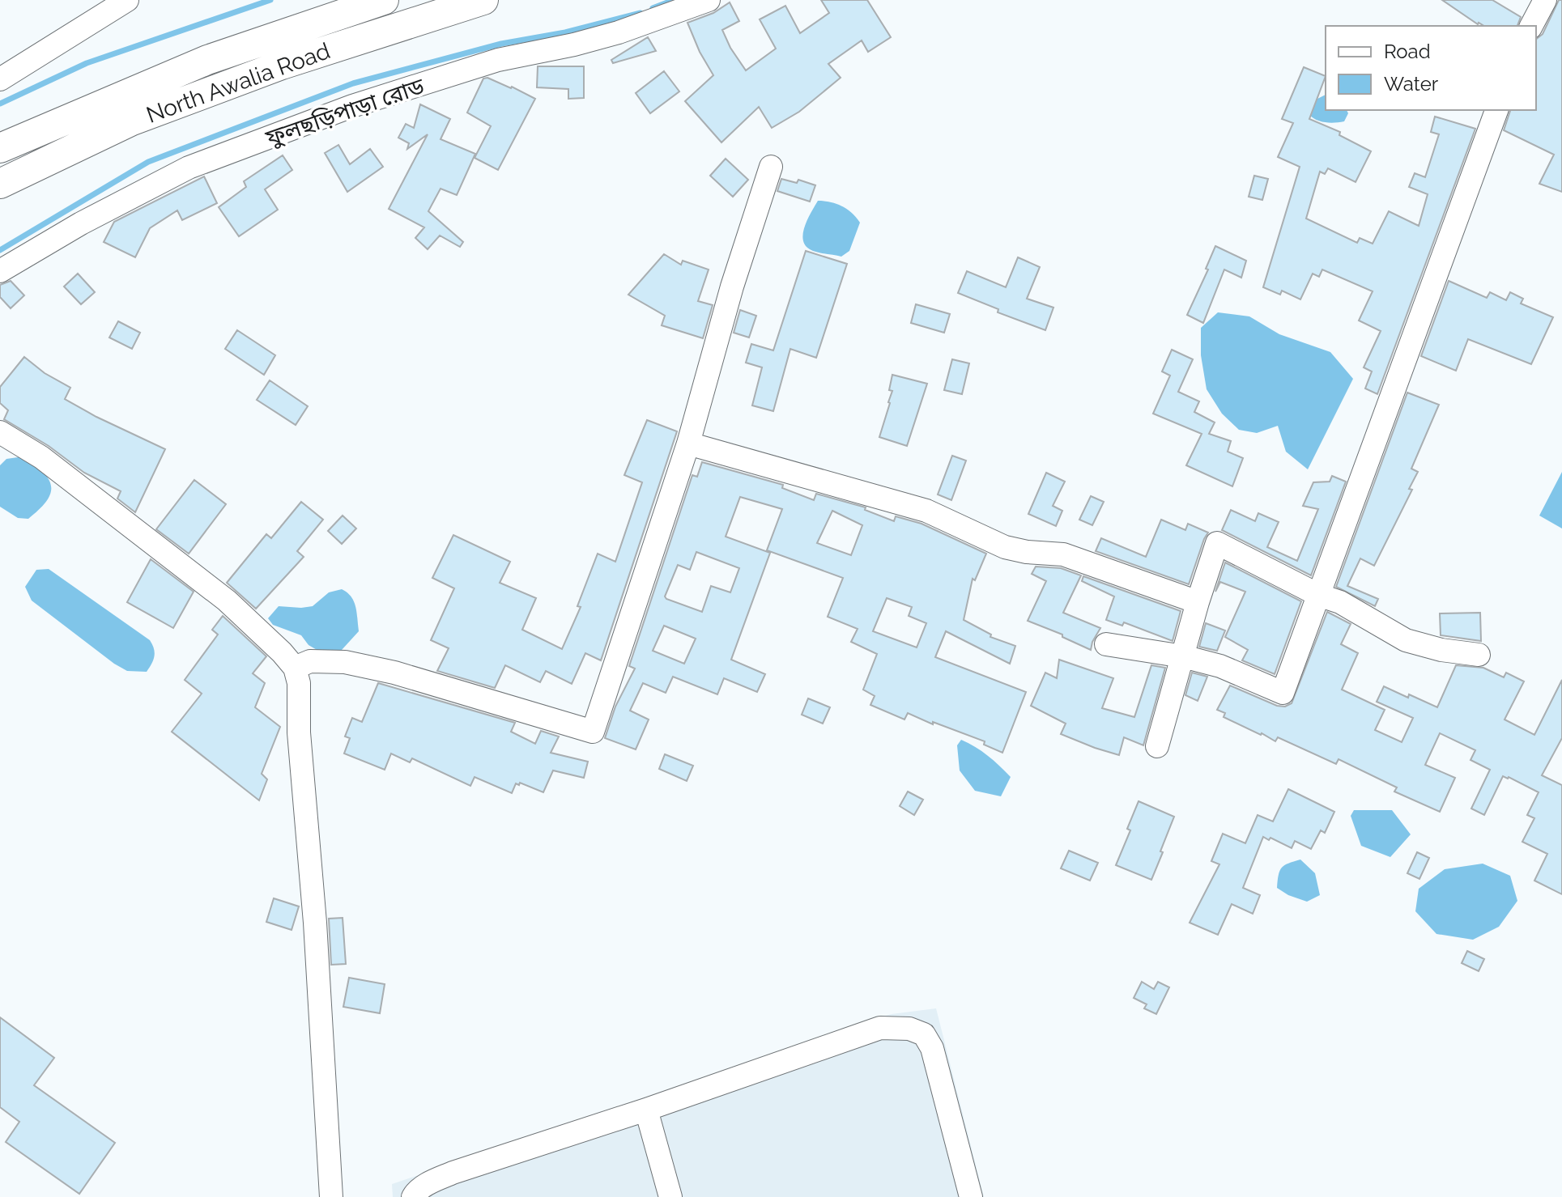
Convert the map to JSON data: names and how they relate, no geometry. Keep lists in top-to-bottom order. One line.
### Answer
{"streets":{"main road":["North Awalia Road"],"street":["ফুলছড়িপাড়া রোড"]},"legend":["Road","Water"]}
